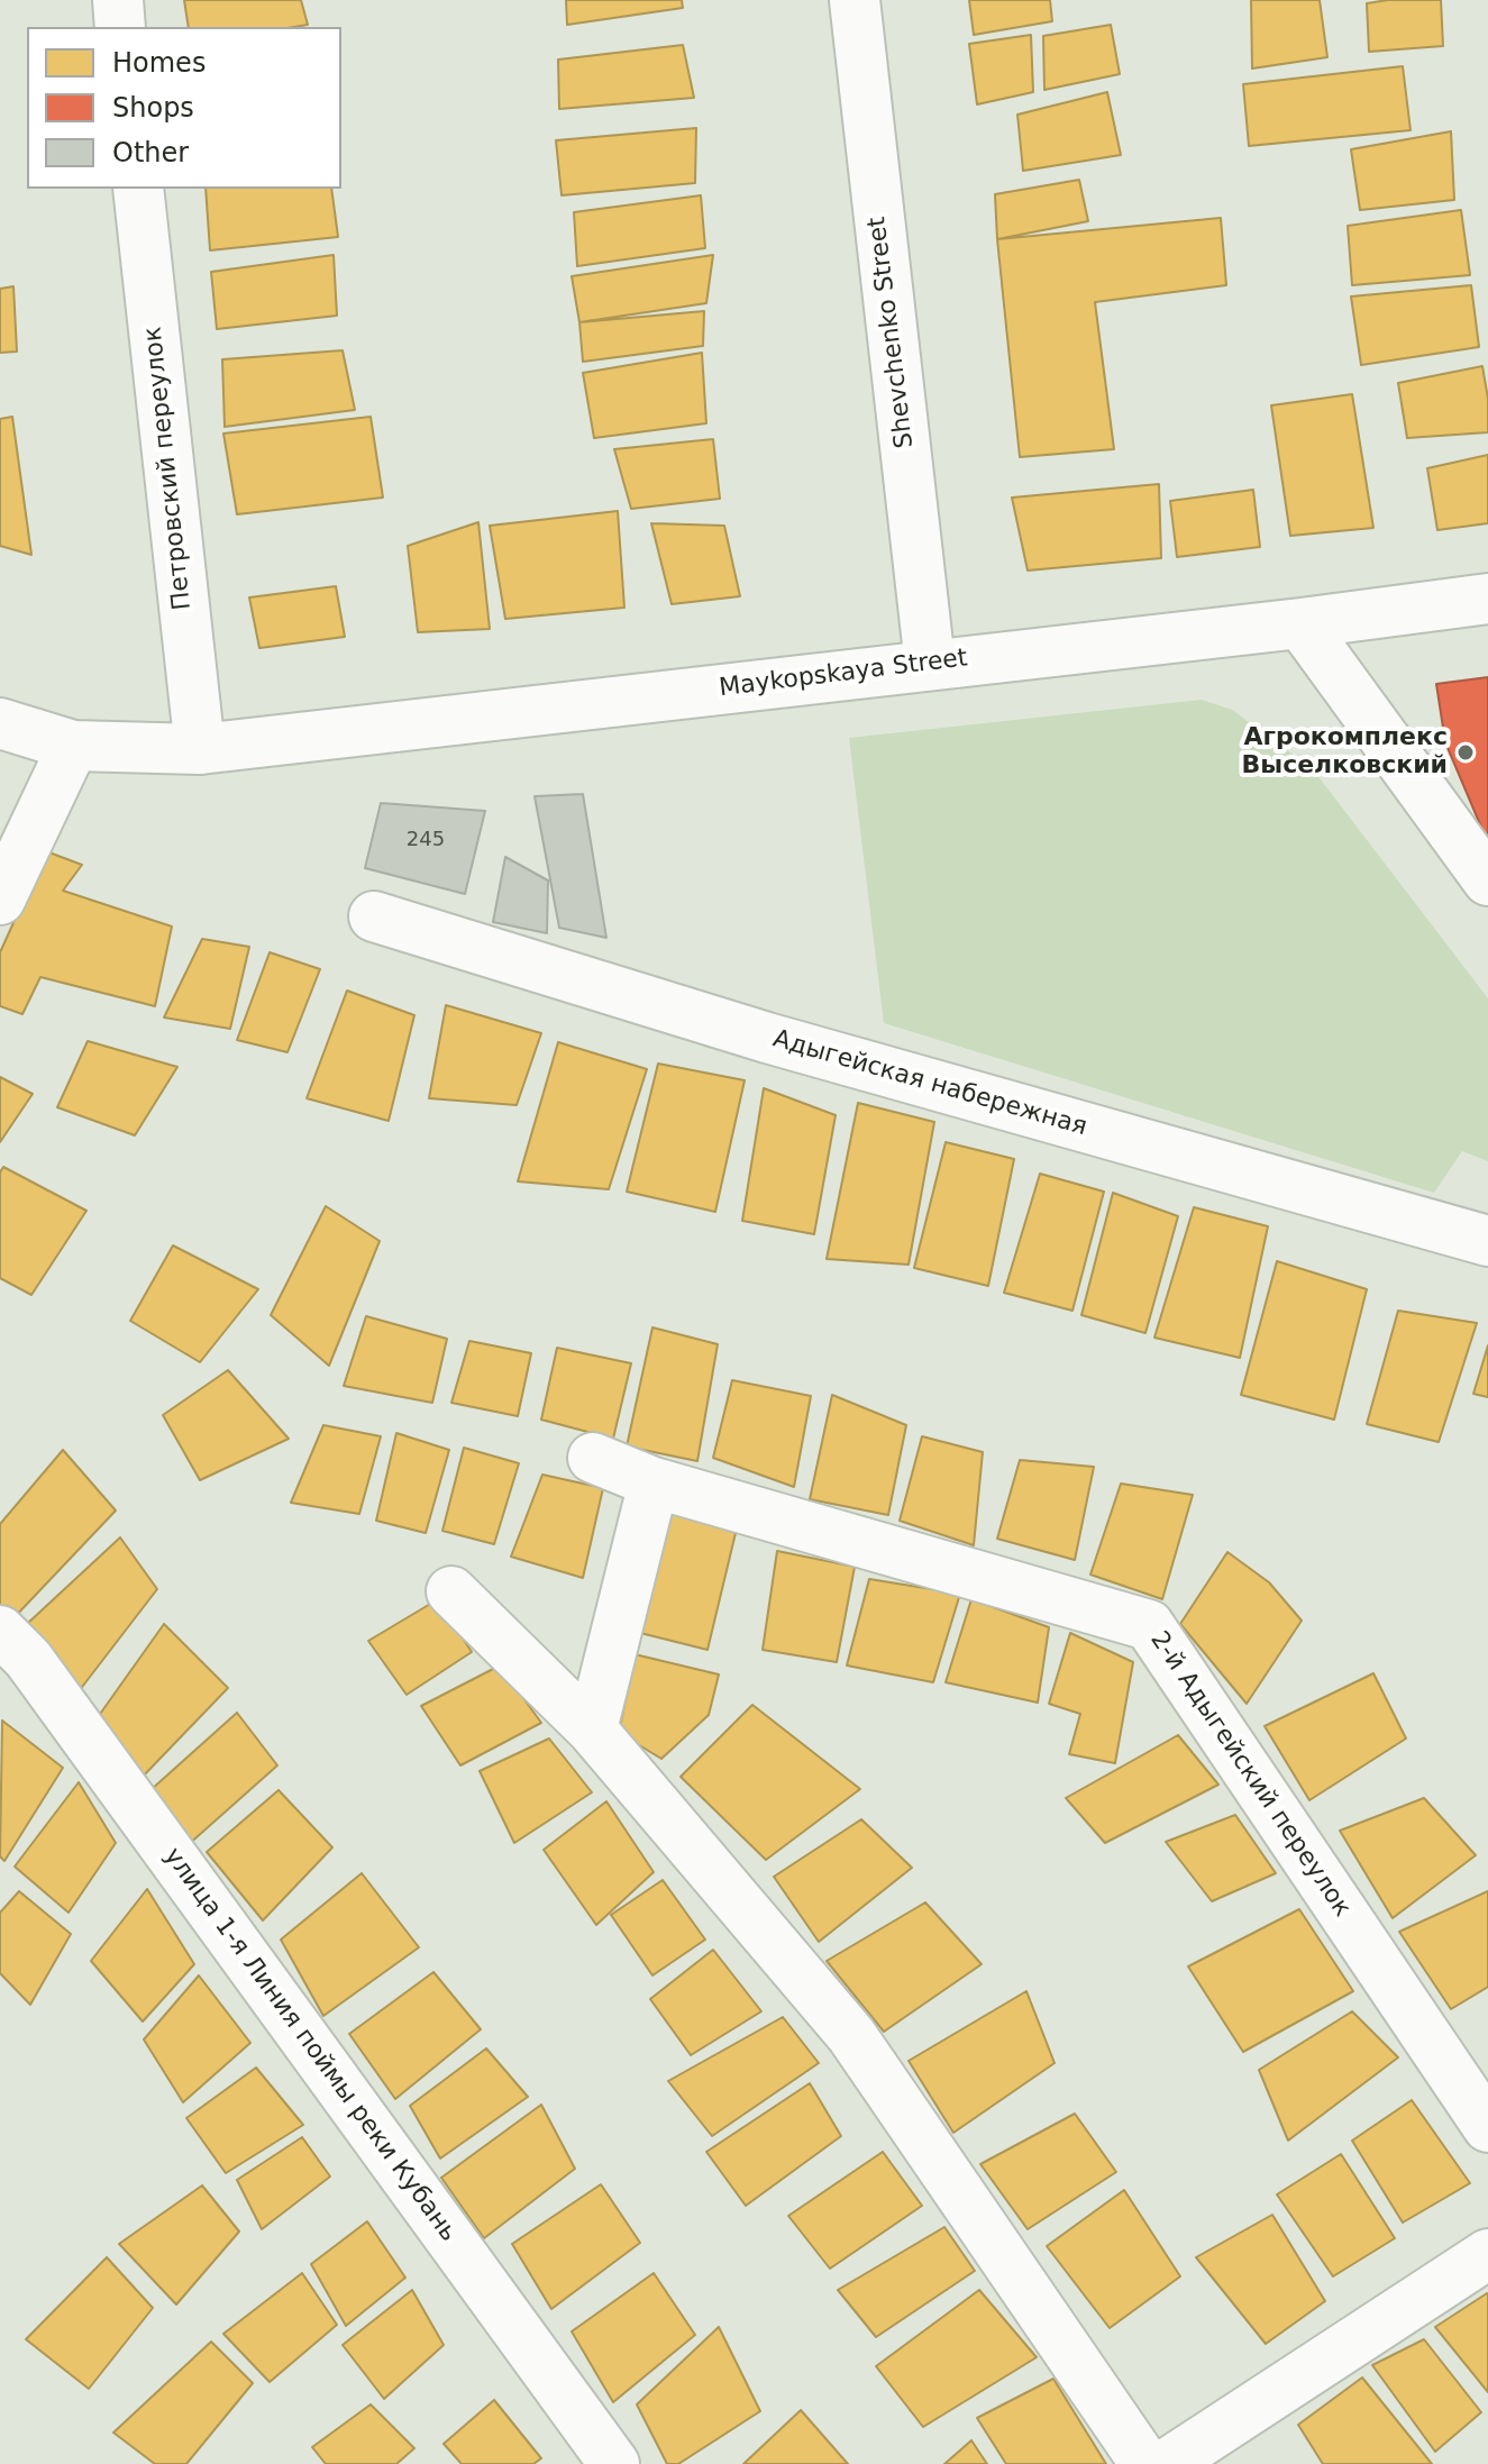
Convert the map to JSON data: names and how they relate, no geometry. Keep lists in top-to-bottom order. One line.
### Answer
{"streets":{"street":["Shevchenko Street","Петровский переулок","Maykopskaya Street","Адыгейская набережная","2-й Адыгейский переулок","улица 1-я Линия поймы реки Кубань"]},"crossings":[["Shevchenko Street","Maykopskaya Street"],["Петровский переулок","Maykopskaya Street"]],"places":["Агрокомплекс Выселковский"],"house_numbers":["245"],"legend":["Homes","Shops","Other"]}
